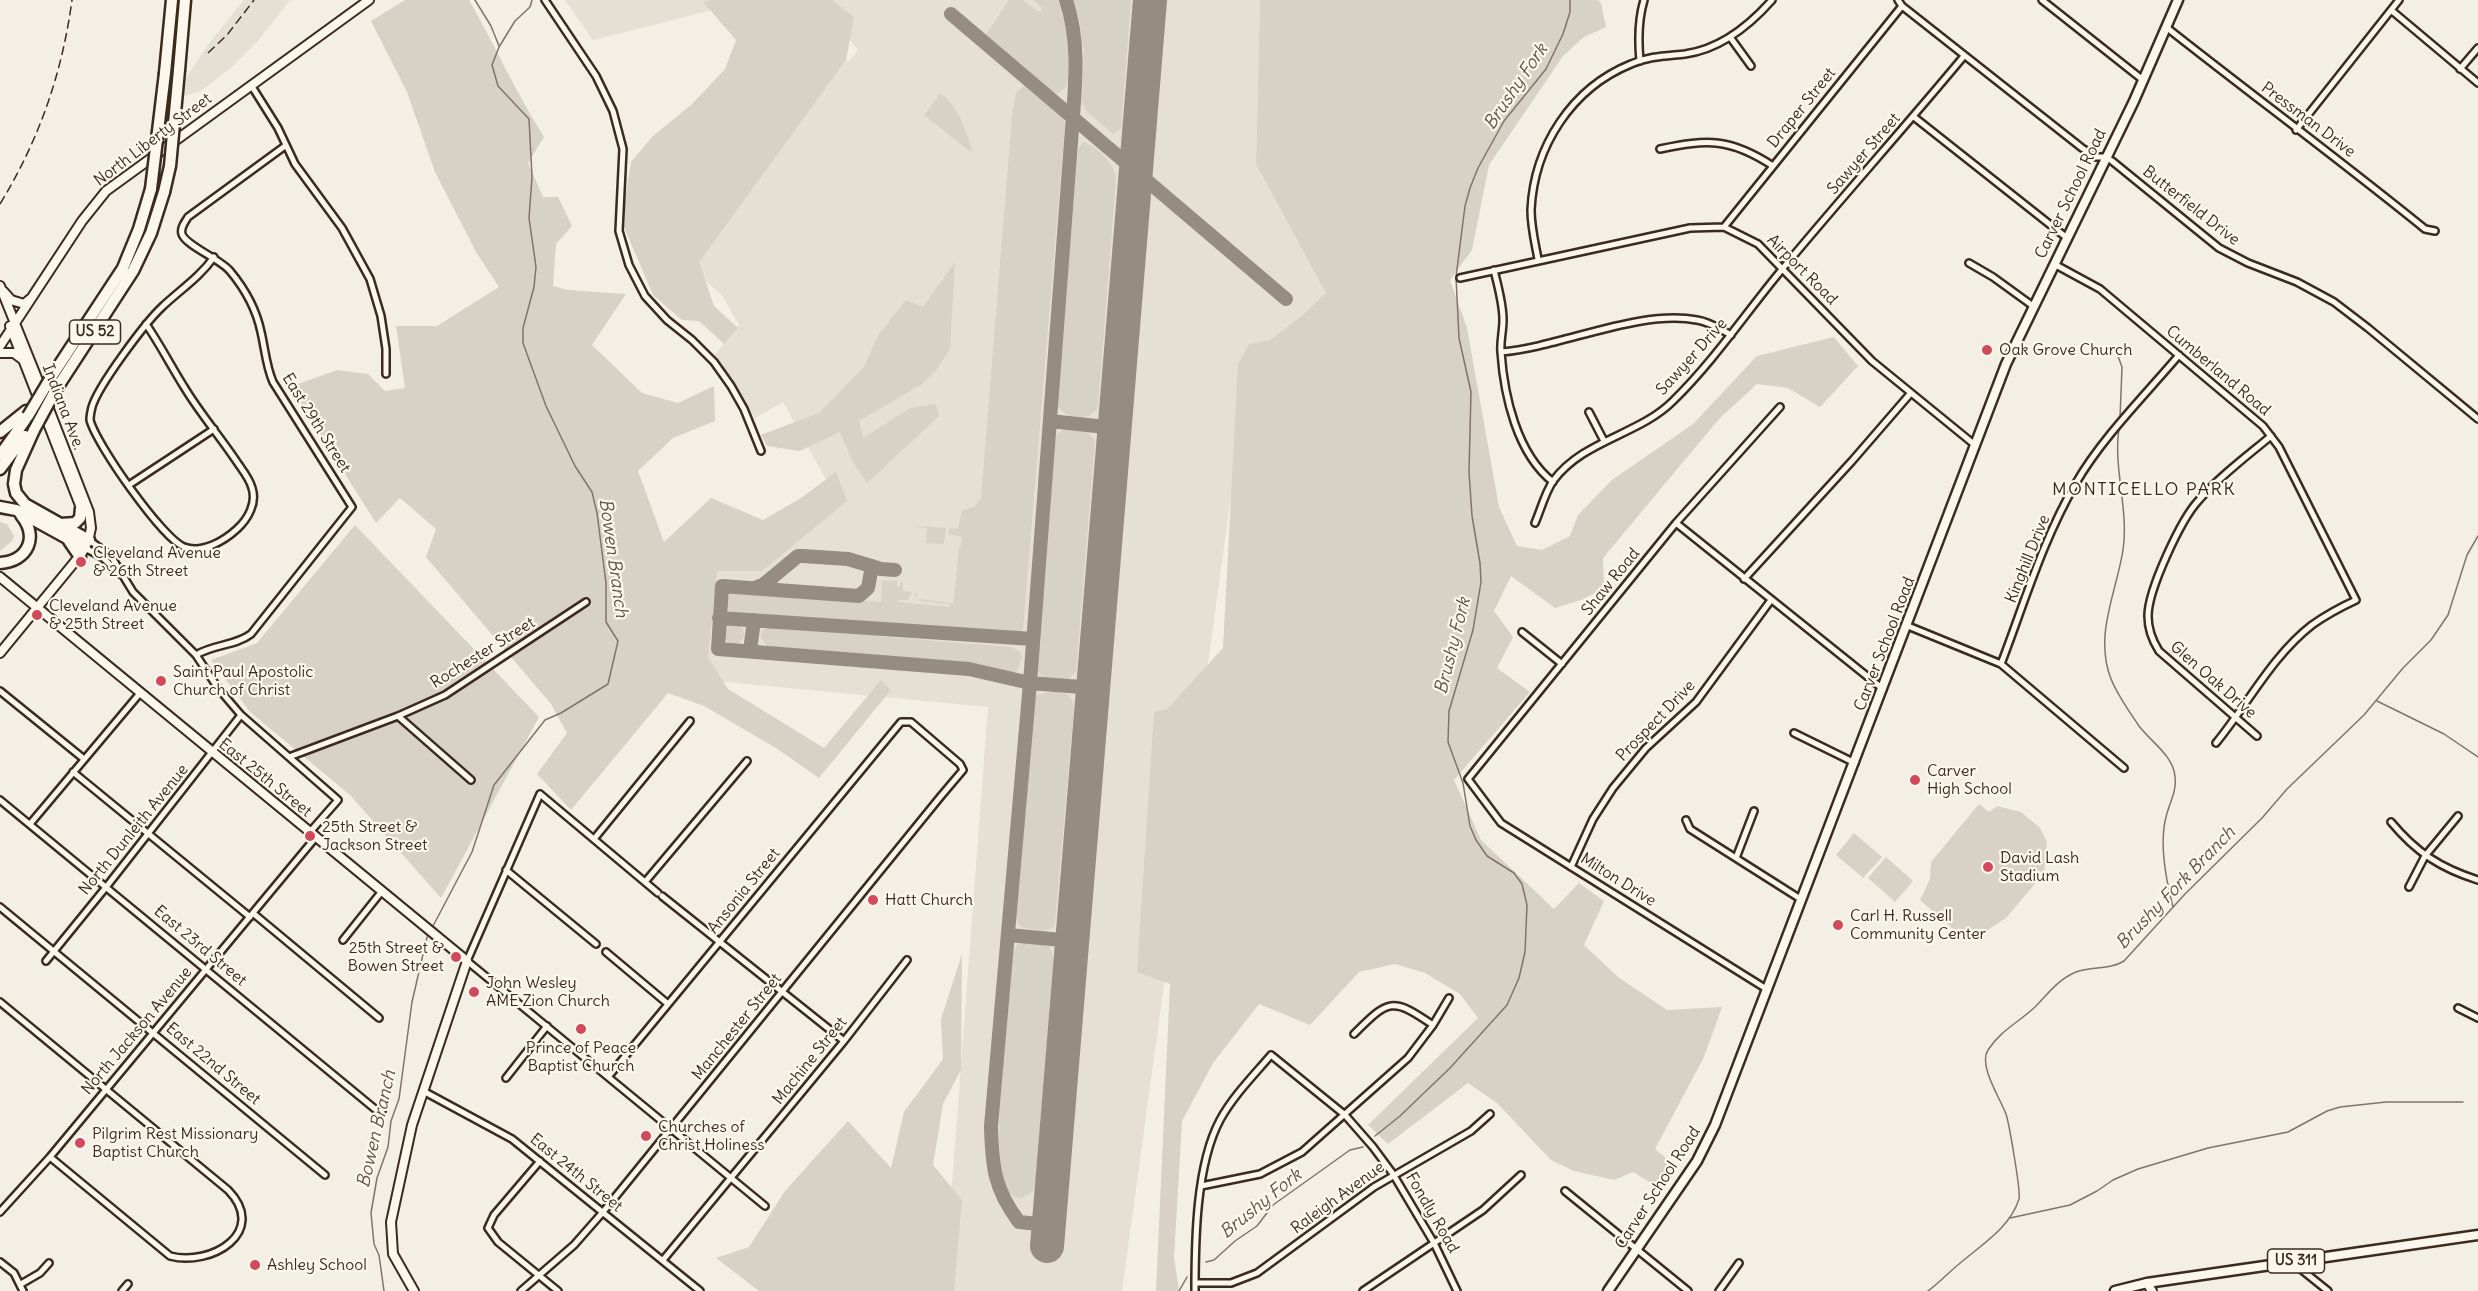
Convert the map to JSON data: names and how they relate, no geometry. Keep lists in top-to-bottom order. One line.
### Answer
{"streets":{"highway":["US 52"],"main road":["North Liberty Street","Carver School Road","Indiana Ave.","East 25th Street","US 311"],"street":["Draper Street","Pressman Drive","Sawyer Street","Butterfield Drive","Airport Road","Sawyer Drive","Cumberland Road","East 29th Street","Kinghill Drive","Shaw Road","Rochester Street","Glen Oak Drive","Prospect Drive","North Dunleith Avenue","Milton Drive","Ansonia Street","East 23rd Street","Manchester Street","North Jackson Avenue","Machine Street","East 22nd Street","East 24th Street","Raleigh Avenue","Fondly Road"]},"crossings":[["Draper Street","Butterfield Drive"],["Draper Street","Airport Road"],["Pressman Drive","Carver School Road"],["North Liberty Street","Indiana Ave."],["Sawyer Street","Butterfield Drive"],["Sawyer Street","Airport Road"],["Sawyer Street","Sawyer Drive"],["Carver School Road","Butterfield Drive"],["Carver School Road","Airport Road"],["Carver School Road","Cumberland Road"],["Carver School Road","Milton Drive"],["Airport Road","Sawyer Drive"],["Cumberland Road","Kinghill Drive"],["Cumberland Road","Glen Oak Drive"],["Shaw Road","Milton Drive"],["Rochester Street","North Jackson Avenue"],["Prospect Drive","Milton Drive"],["East 25th Street","North Dunleith Avenue"],["East 25th Street","Ansonia Street"],["East 25th Street","Manchester Street"],["East 25th Street","North Jackson Avenue"],["East 25th Street","Machine Street"],["North Dunleith Avenue","East 23rd Street"],["North Dunleith Avenue","East 22nd Street"],["Ansonia Street","Manchester Street"],["East 23rd Street","North Jackson Avenue"],["Manchester Street","East 24th Street"],["North Jackson Avenue","East 22nd Street"],["Machine Street","East 24th Street"],["Raleigh Avenue","Fondly Road"]],"districts":["MONTICELLO PARK"],"water":["Brushy Fork","Bowen Branch","Brushy Fork Branch"],"places":["Oak Grove Church","Cleveland Avenue & 26th Street","Cleveland Avenue & 25th Street","Saint Paul Apostolic Church of Christ","Carver High School","25th Street & Jackson Street","David Lash Stadium","Hatt Church","Carl H. Russell Community Center","25th Street & Bowen Street","John Wesley AME Zion Church","Prince of Peace Baptist Church","Churches of Christ Holiness","Pilgrim Rest Missionary Baptist Church","Ashley School"]}
